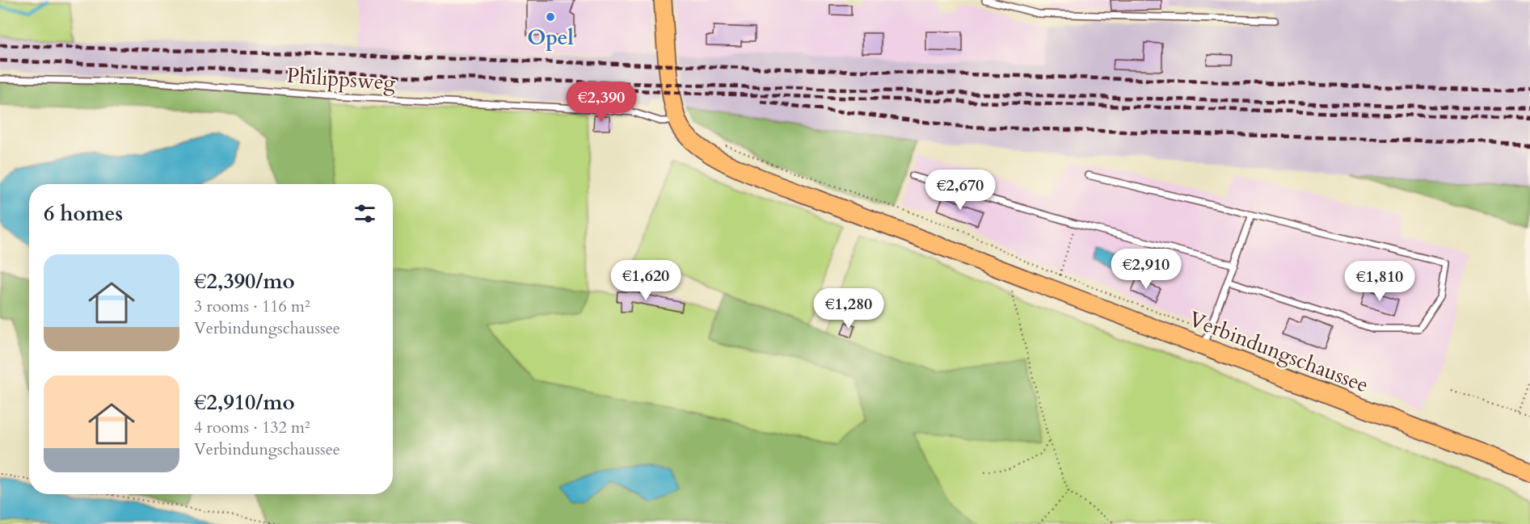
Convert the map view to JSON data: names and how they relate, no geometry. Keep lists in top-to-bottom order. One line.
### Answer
{"streets":{"main road":["Verbindungschaussee"],"lane":["Philippsweg"]},"crossings":[["Philippsweg","Verbindungschaussee"]],"places":["Opel"],"page":{"price":["€2,390","€2,670","€2,910","€1,620","€1,810","€1,280"],"heading":"6 homes","list":[{"name":"€2,390/mo","note":"3 rooms · 116 m² · Verbindungschaussee"},{"name":"€2,910/mo","note":"4 rooms · 132 m² · Verbindungschaussee"}]}}
